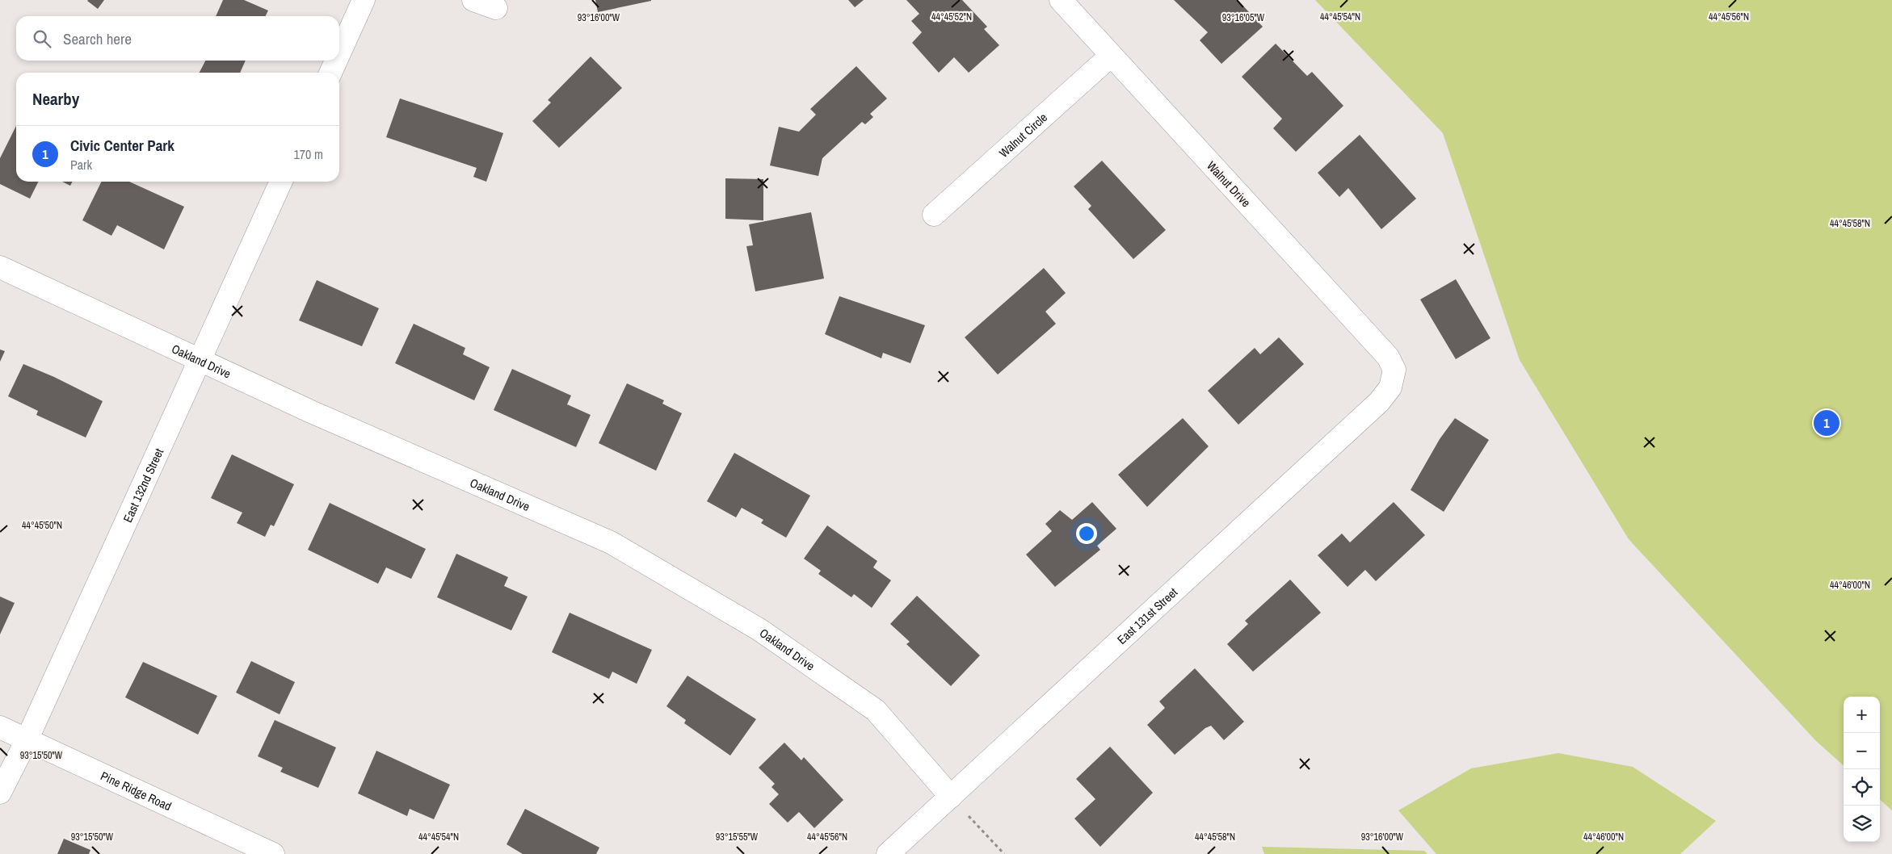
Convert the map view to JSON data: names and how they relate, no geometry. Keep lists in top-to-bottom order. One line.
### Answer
{"streets":{"street":["Walnut Circle","Walnut Drive","Oakland Drive","East 132nd Street","East 131st Street","Pine Ridge Road"]},"crossings":[["Walnut Circle","Walnut Drive"],["Walnut Drive","East 131st Street"],["Oakland Drive","East 132nd Street"],["Oakland Drive","East 131st Street"],["East 132nd Street","Pine Ridge Road"]],"page":{"search":"Search here","heading":"Nearby","list":[{"mark":"1","name":"Civic Center Park","note":"Park","value":"170 m"}],"pins":"1","map_buttons":["+","−"]},"coordinates":["44°45'52\"N","44°45'54\"N","44°45'56\"N","93°16'00\"W","93°16'05\"W","44°45'58\"N","44°45'50\"N","44°46'00\"N","93°15'50\"W","93°15'55\"W"]}
